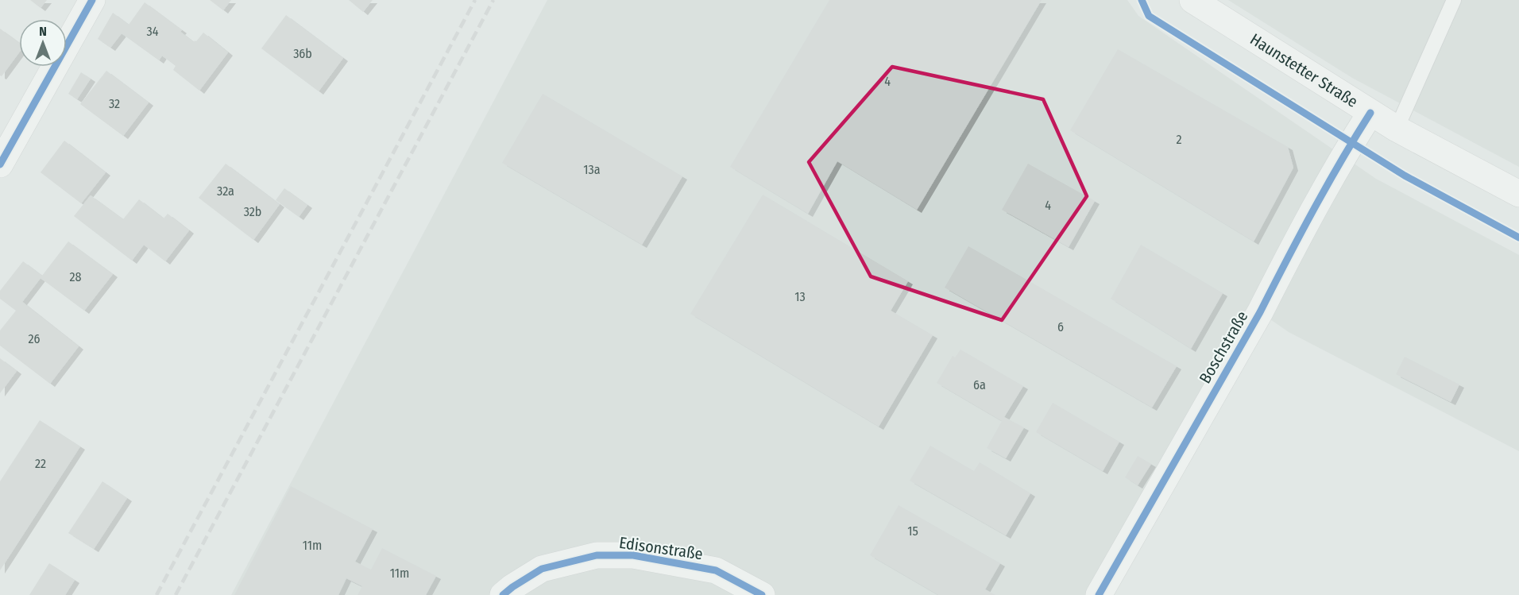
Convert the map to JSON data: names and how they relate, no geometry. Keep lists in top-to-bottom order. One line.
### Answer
{"streets":{"street":["Haunstetter Straße","Boschstraße","Edisonstraße"]},"crossings":[["Haunstetter Straße","Boschstraße"]],"house_numbers":["34","36b","4","32","2","13a","32a","4","32b","28","13","6","26","6a","22","15","11m","11m"],"north":"top"}
